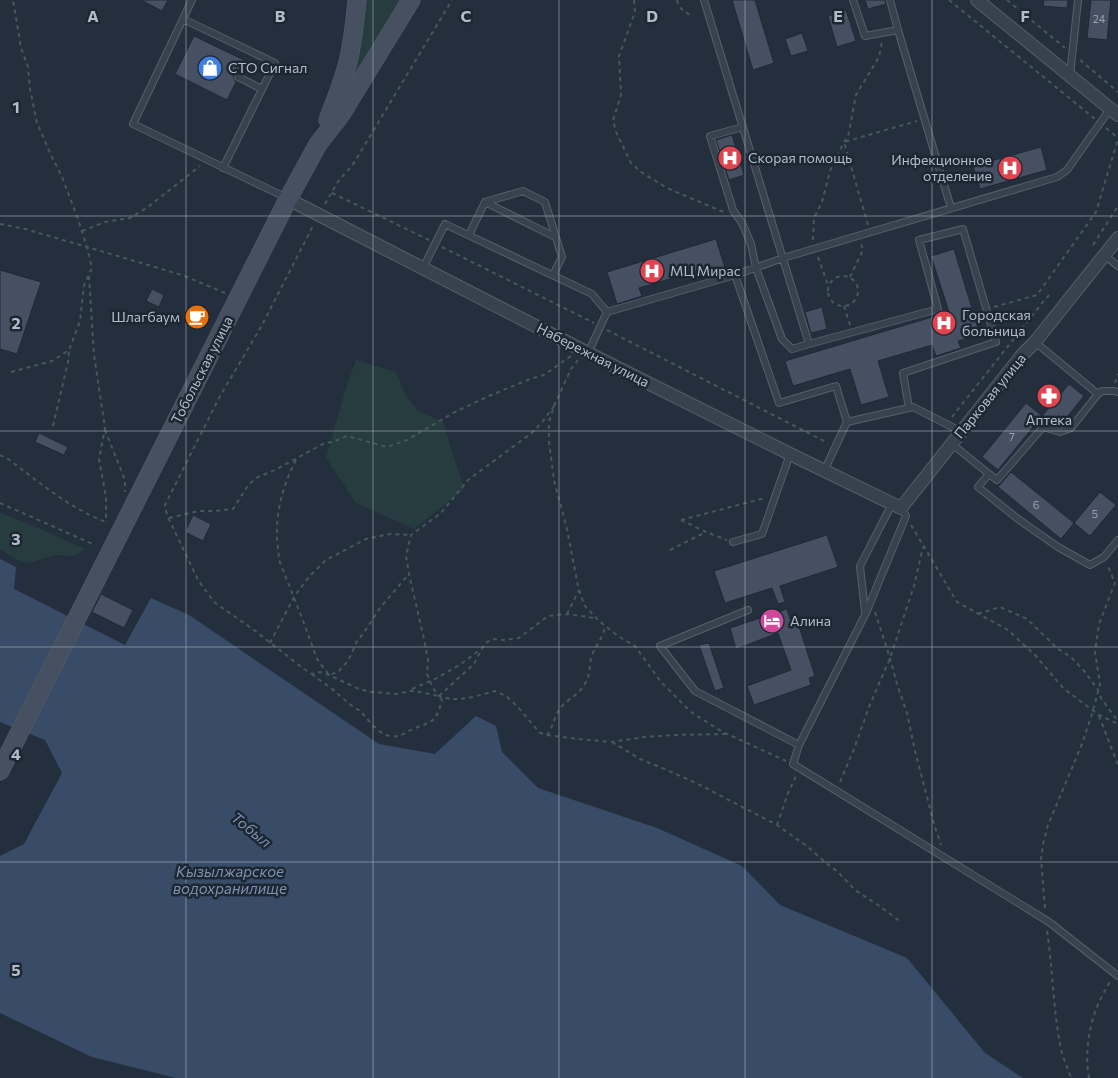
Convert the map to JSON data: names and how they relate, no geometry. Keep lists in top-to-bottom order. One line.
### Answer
{"streets":{"street":["Набережная улица","Тобольская улица","Парковая улица"]},"crossings":[["Набережная улица","Тобольская улица"],["Набережная улица","Парковая улица"]],"water":["Тобыл","Кызылжарское водохранилище"],"places":{"shop":["СТО Сигнал"],"hospital":["Скорая помощь","Инфекционное отделение","МЦ Мирас","Городская больница"],"cafe":["Шлагбаум"],"pharmacy":["Аптека"],"hotel":["Алина"]},"house_numbers":["24","7","6","5"],"grid":{"columns":["A","B","C","D","E","F"],"rows":["1","2","3","4","5"]}}
